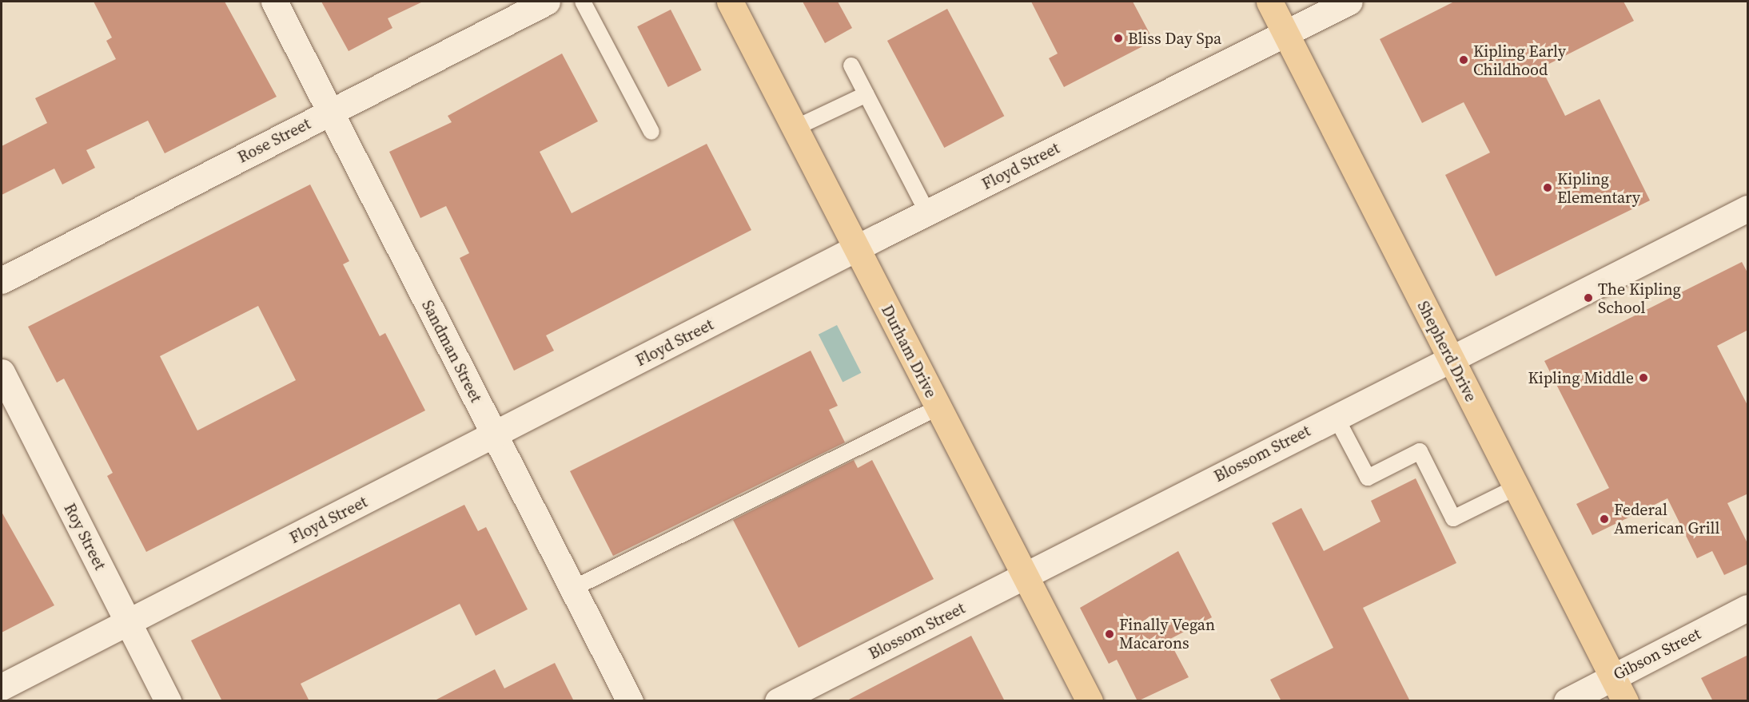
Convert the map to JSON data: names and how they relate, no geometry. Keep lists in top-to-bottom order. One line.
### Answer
{"streets":{"main road":["Durham Drive","Shepherd Drive"],"street":["Rose Street","Floyd Street","Sandman Street","Blossom Street","Roy Street","Gibson Street"]},"crossings":[["Rose Street","Sandman Street"],["Floyd Street","Sandman Street"],["Floyd Street","Durham Drive"],["Floyd Street","Shepherd Drive"],["Floyd Street","Roy Street"],["Durham Drive","Blossom Street"],["Shepherd Drive","Blossom Street"],["Shepherd Drive","Gibson Street"]],"places":["Bliss Day Spa","Kipling Early Childhood","Kipling Elementary","The Kipling School","Kipling Middle","Federal American Grill","Finally Vegan Macarons"]}
